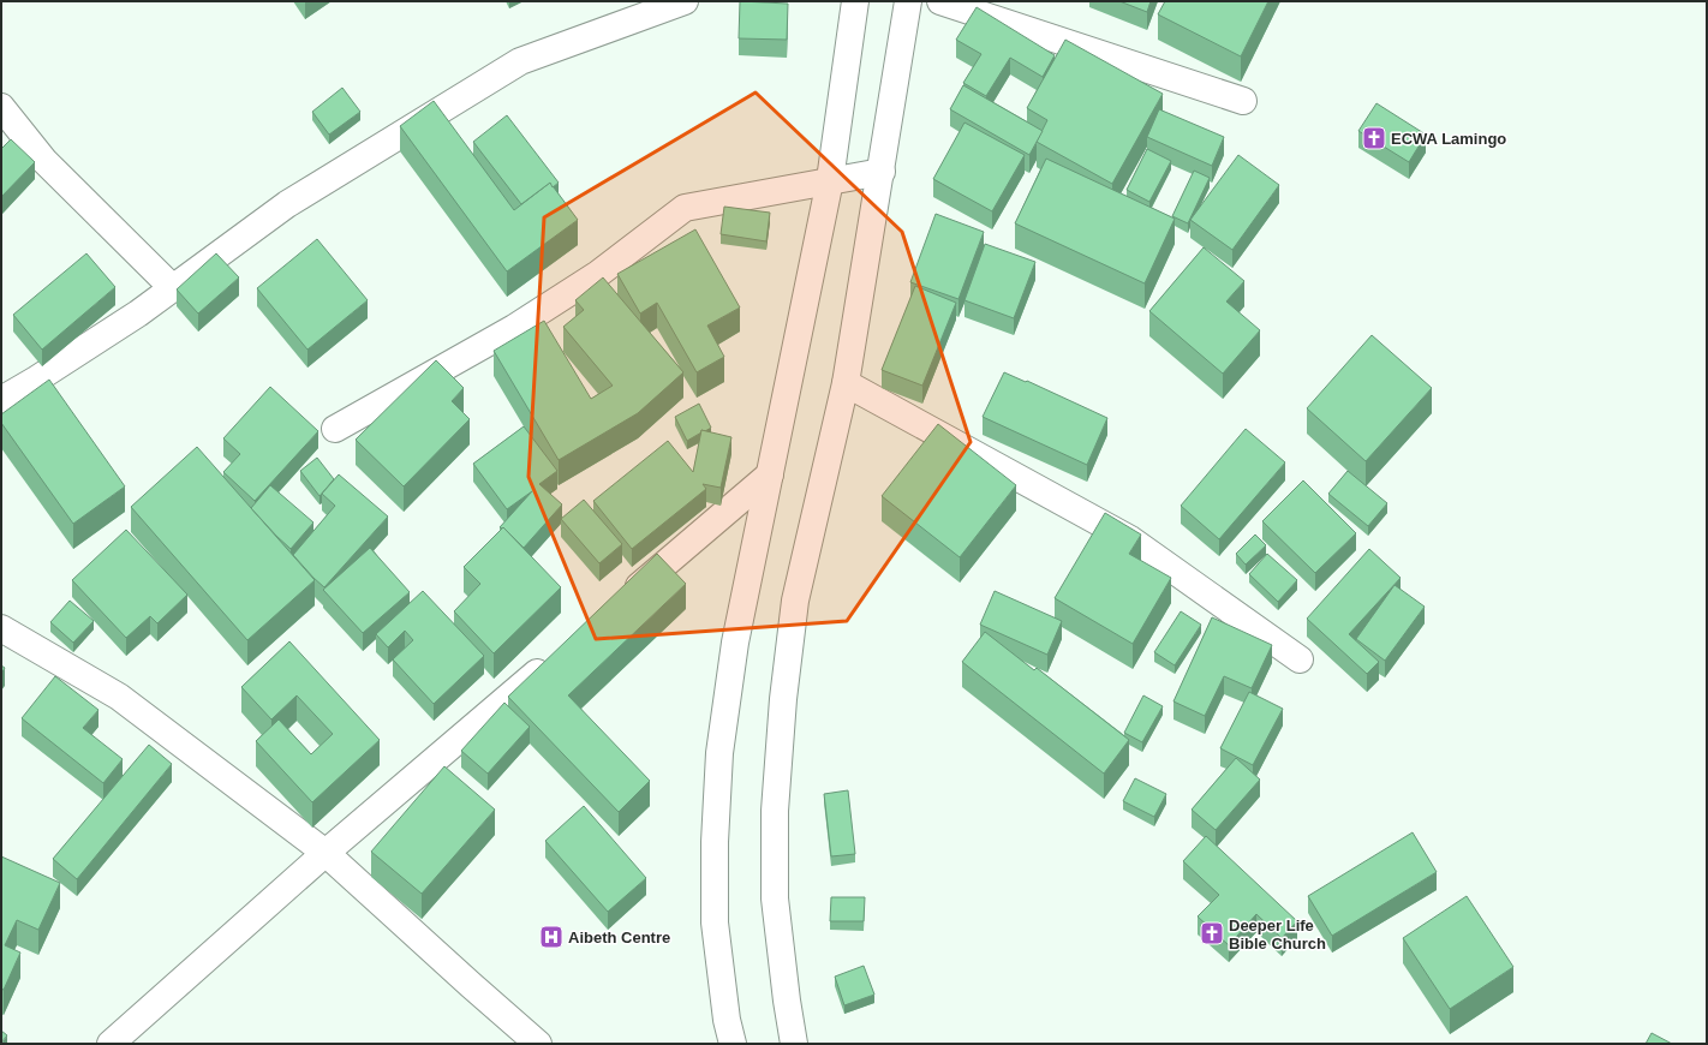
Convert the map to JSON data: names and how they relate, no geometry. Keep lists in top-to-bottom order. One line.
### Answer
{"places":{"church":["ECWA Lamingo","Deeper Life Bible Church"],"hospital":["Aibeth Centre"]}}
